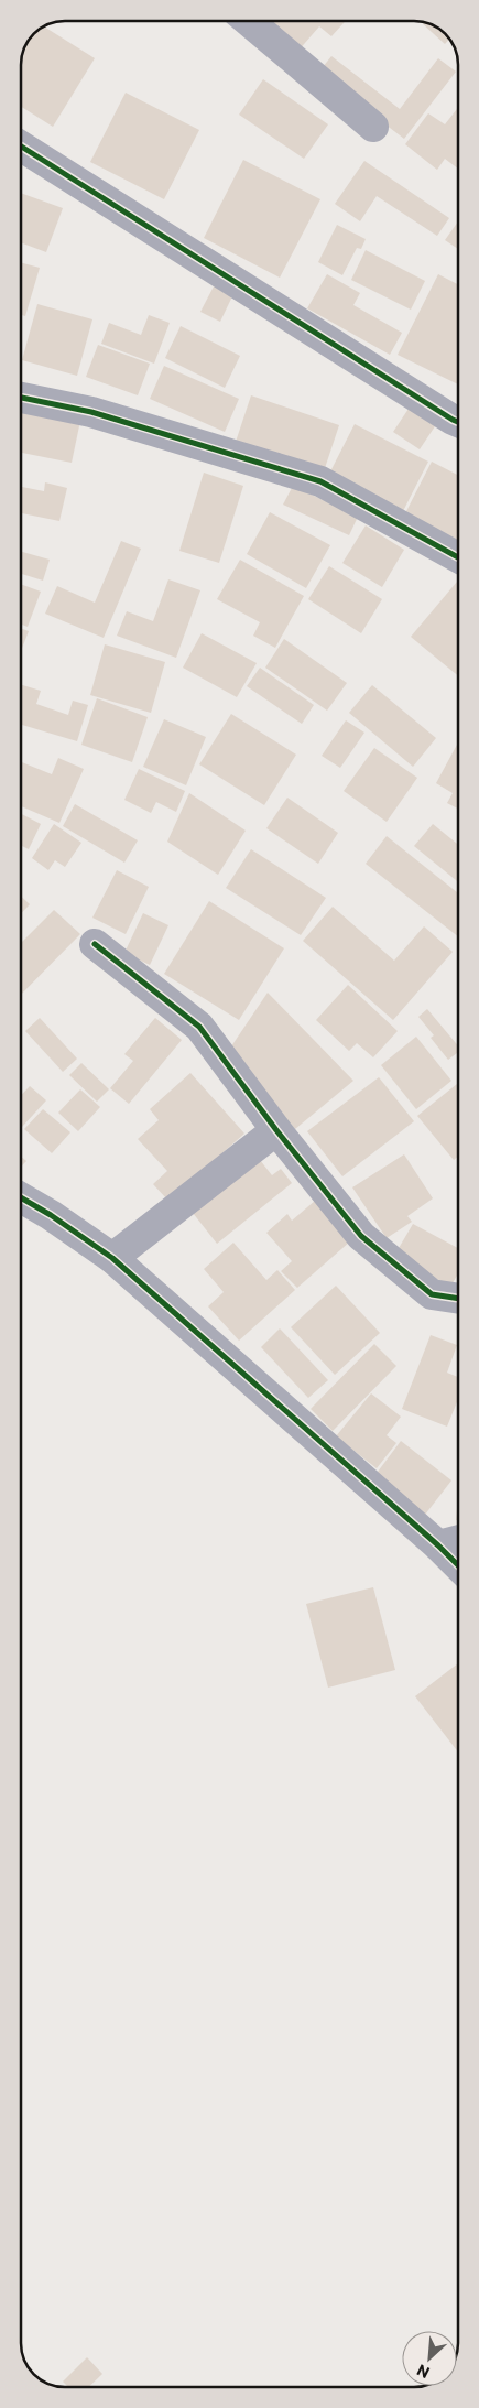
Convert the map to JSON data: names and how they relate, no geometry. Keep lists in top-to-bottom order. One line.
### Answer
{"north":"bottom left"}
